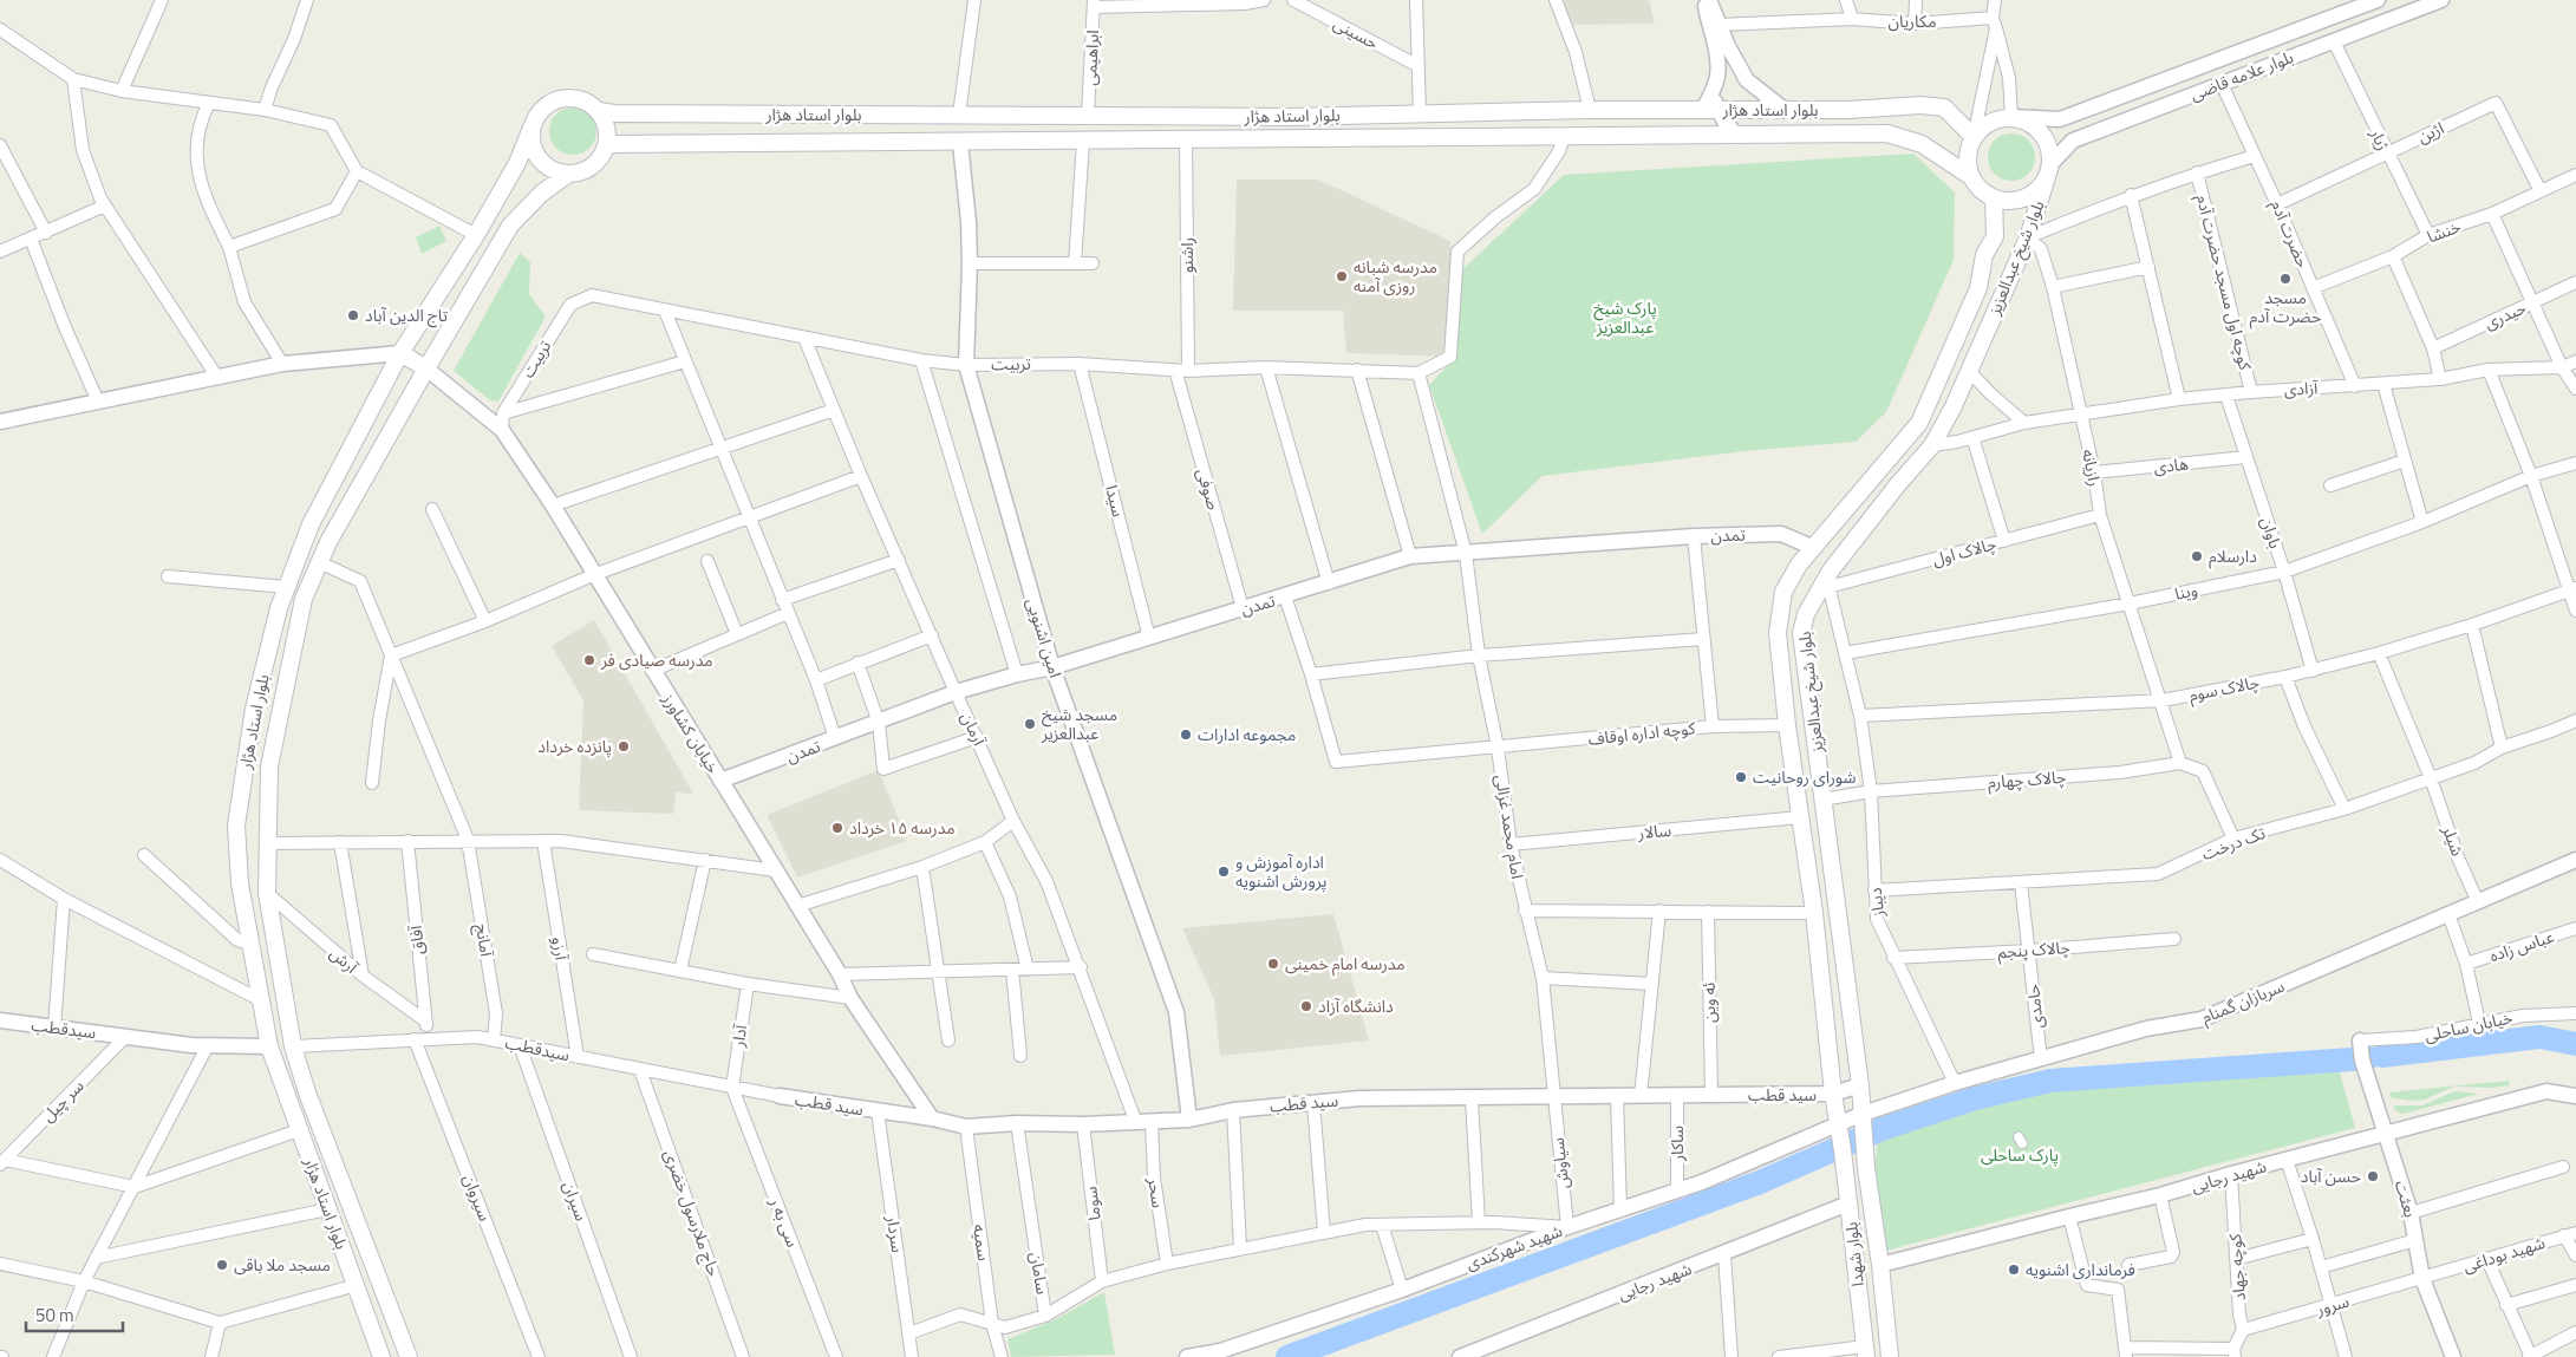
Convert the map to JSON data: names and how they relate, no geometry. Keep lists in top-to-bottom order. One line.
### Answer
{"streets":{"main road":["بلوار استاد هژار","بلوار شیخ عبدالعزیز","بلوار شهدا"],"street":["مکاریان","حسینی","ابراهیمی","بلوار علامه قاضی","اژین","ژیار","خنشا","حضرت آدم","راشنو","کوچه اول مسجد حضرت آدم","حیدری","تربیت","آزادی","هادی","رازیانه","صوفی","سیدا","باوان","تمدن","چالاک اول","وینا","امین اشنویی","چالاک سوم","آرمان","خیابان کشاورز","کوچه اداره اوقاف","چالاک چهارم","امام محمد غزالی","سالار","شیلر","تک درخت","دیباز","آفاق","آمانج","عباس زاده","آرزو","چالاک پنجم","آرش","سربازان گمنام","ئه وین","حامدی","خیابان ساحلی","سیدقطب","آدار","سید قطب","سر چیل","ساکار","سیاوش","شهید رجایی","سحر","سیروان","بعثت","سیران","سوما","حاج ملارسول خضری","سی به ر","سردار","سمیه","شهید شهرکندی","شهید بوداغی","کوچه جهاد","سامان","سرور"]},"crossings":[["ابراهیمی","بلوار استاد هژار"],["بلوار علامه قاضی","بلوار استاد هژار"],["بلوار علامه قاضی","ژیار"],["بلوار علامه قاضی","حضرت آدم"],["بلوار علامه قاضی","بلوار شیخ عبدالعزیز"],["بلوار استاد هژار","راشنو"],["بلوار استاد هژار","بلوار شیخ عبدالعزیز"],["بلوار استاد هژار","امین اشنویی"],["بلوار استاد هژار","خیابان کشاورز"],["بلوار استاد هژار","آمانج"],["بلوار استاد هژار","آرش"],["بلوار استاد هژار","سیدقطب"],["اژین","ژیار"],["اژین","خنشا"],["اژین","حضرت آدم"],["ژیار","خنشا"],["خنشا","حضرت آدم"],["حضرت آدم","آزادی"],["راشنو","تربیت"],["راشنو","صوفی"],["بلوار شیخ عبدالعزیز","آزادی"],["بلوار شیخ عبدالعزیز","رازیانه"],["بلوار شیخ عبدالعزیز","تمدن"],["بلوار شیخ عبدالعزیز","چالاک اول"],["بلوار شیخ عبدالعزیز","کوچه اداره اوقاف"],["بلوار شیخ عبدالعزیز","سالار"],["بلوار شیخ عبدالعزیز","سربازان گمنام"],["بلوار شیخ عبدالعزیز","سید قطب"],["بلوار شیخ عبدالعزیز","شهید شهرکندی"],["بلوار شیخ عبدالعزیز","بلوار شهدا"],["کوچه اول مسجد حضرت آدم","آزادی"],["تربیت","صوفی"],["تربیت","سیدا"],["تربیت","امین اشنویی"],["تربیت","آرمان"],["تربیت","خیابان کشاورز"],["آزادی","رازیانه"],["آزادی","باوان"],["هادی","رازیانه"],["هادی","باوان"],["رازیانه","چالاک اول"],["رازیانه","وینا"],["رازیانه","چالاک سوم"],["رازیانه","چالاک چهارم"],["صوفی","تمدن"],["سیدا","تمدن"],["باوان","وینا"],["باوان","چالاک سوم"],["تمدن","امین اشنویی"],["تمدن","آرمان"],["تمدن","خیابان کشاورز"],["تمدن","امام محمد غزالی"],["امین اشنویی","سید قطب"],["چالاک سوم","شیلر"],["چالاک سوم","دیباز"],["آرمان","سید قطب"],["آرمان","سحر"],["خیابان کشاورز","سید قطب"],["کوچه اداره اوقاف","امام محمد غزالی"],["چالاک چهارم","دیباز"],["امام محمد غزالی","سالار"],["امام محمد غزالی","سید قطب"],["امام محمد غزالی","سیاوش"],["شیلر","تک درخت"],["شیلر","سربازان گمنام"],["تک درخت","دیباز"],["تک درخت","حامدی"],["دیباز","چالاک پنجم"],["دیباز","سربازان گمنام"],["آفاق","آرش"],["آفاق","سیدقطب"],["آمانج","سیدقطب"],["آرزو","سیدقطب"],["چالاک پنجم","حامدی"],["سربازان گمنام","حامدی"],["سربازان گمنام","شهید شهرکندی"],["سربازان گمنام","بلوار شهدا"],["ئه وین","سید قطب"],["خیابان ساحلی","بعثت"],["سیدقطب","آدار"],["سیدقطب","سید قطب"],["سیدقطب","سر چیل"],["سیدقطب","سیروان"],["سیدقطب","سیران"],["سیدقطب","حاج ملارسول خضری"],["سیدقطب","سی به ر"],["آدار","سی به ر"],["سید قطب","ساکار"],["سید قطب","سیاوش"],["سید قطب","سحر"],["سید قطب","سوما"],["سید قطب","سردار"],["سید قطب","سمیه"],["سید قطب","سامان"],["ساکار","شهید شهرکندی"],["سیاوش","شهید شهرکندی"],["شهید رجایی","بعثت"],["شهید رجایی","بلوار شهدا"],["شهید رجایی","کوچه جهاد"],["بعثت","شهید بوداغی"],["بعثت","سرور"],["سردار","سامان"],["سمیه","سامان"],["شهید شهرکندی","بلوار شهدا"],["شهید بوداغی","سرور"],["کوچه جهاد","سرور"]],"parks":["پارک شیخ عبدالعزیز","پارک ساحلی"],"places":["مدرسه شبانه روزی آمنه","مسجد حضرت آدم","تاج الدین آباد","دارسلام","مدرسه صیادی فر","مسجد شیخ عبدالعزیر","مجموعه ادارات","پانزده خرداد","شورای روحانیت","مدرسه ۱۵ خرداد","اداره آموزش و پرورش اشنویه","مدرسه امام خمینی","دانشگاه آزاد","حسن آباد","مسجد ملا باقی","فرمانداری اشنویه"],"scale_bar":"50 m"}
